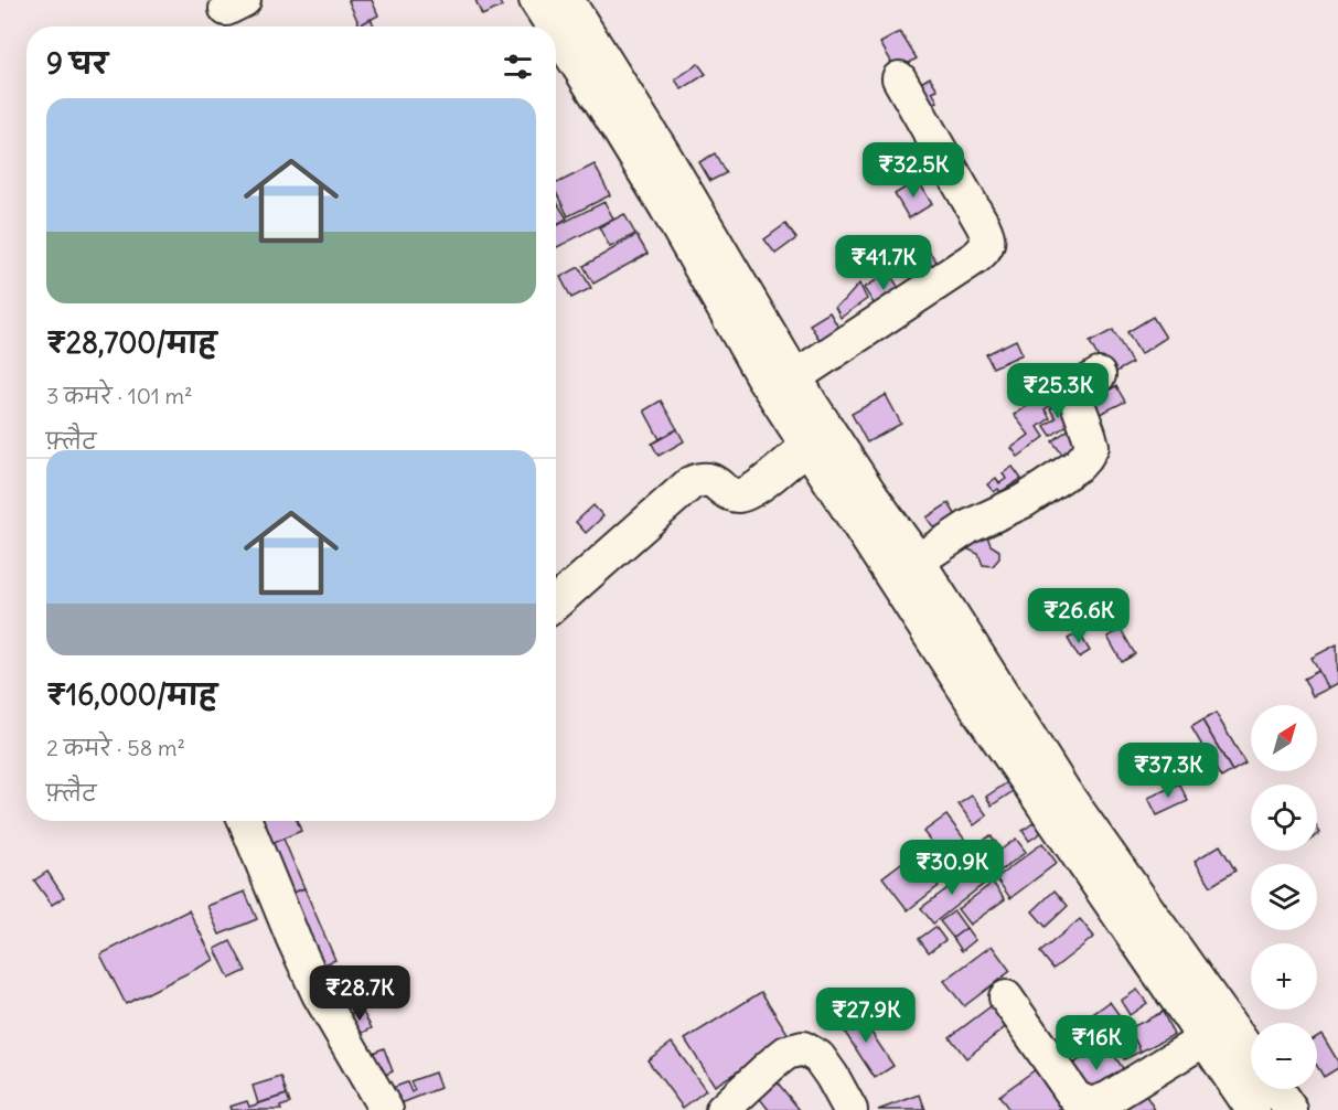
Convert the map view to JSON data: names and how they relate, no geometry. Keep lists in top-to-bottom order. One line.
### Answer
{"north":"top right","page":{"heading":"9 घर","list":[{"name":"₹28,700/माह","note":"3 कमरे · 101 m² · फ़्लैट"},{"name":"₹16,000/माह","note":"2 कमरे · 58 m² · फ़्लैट"}],"price":["₹32.5K","₹41.7K","₹25.3K","₹26.6K","₹37.3K","₹30.9K","₹28.7K","₹27.9K","₹16K"],"map_buttons":["+","−"]}}
